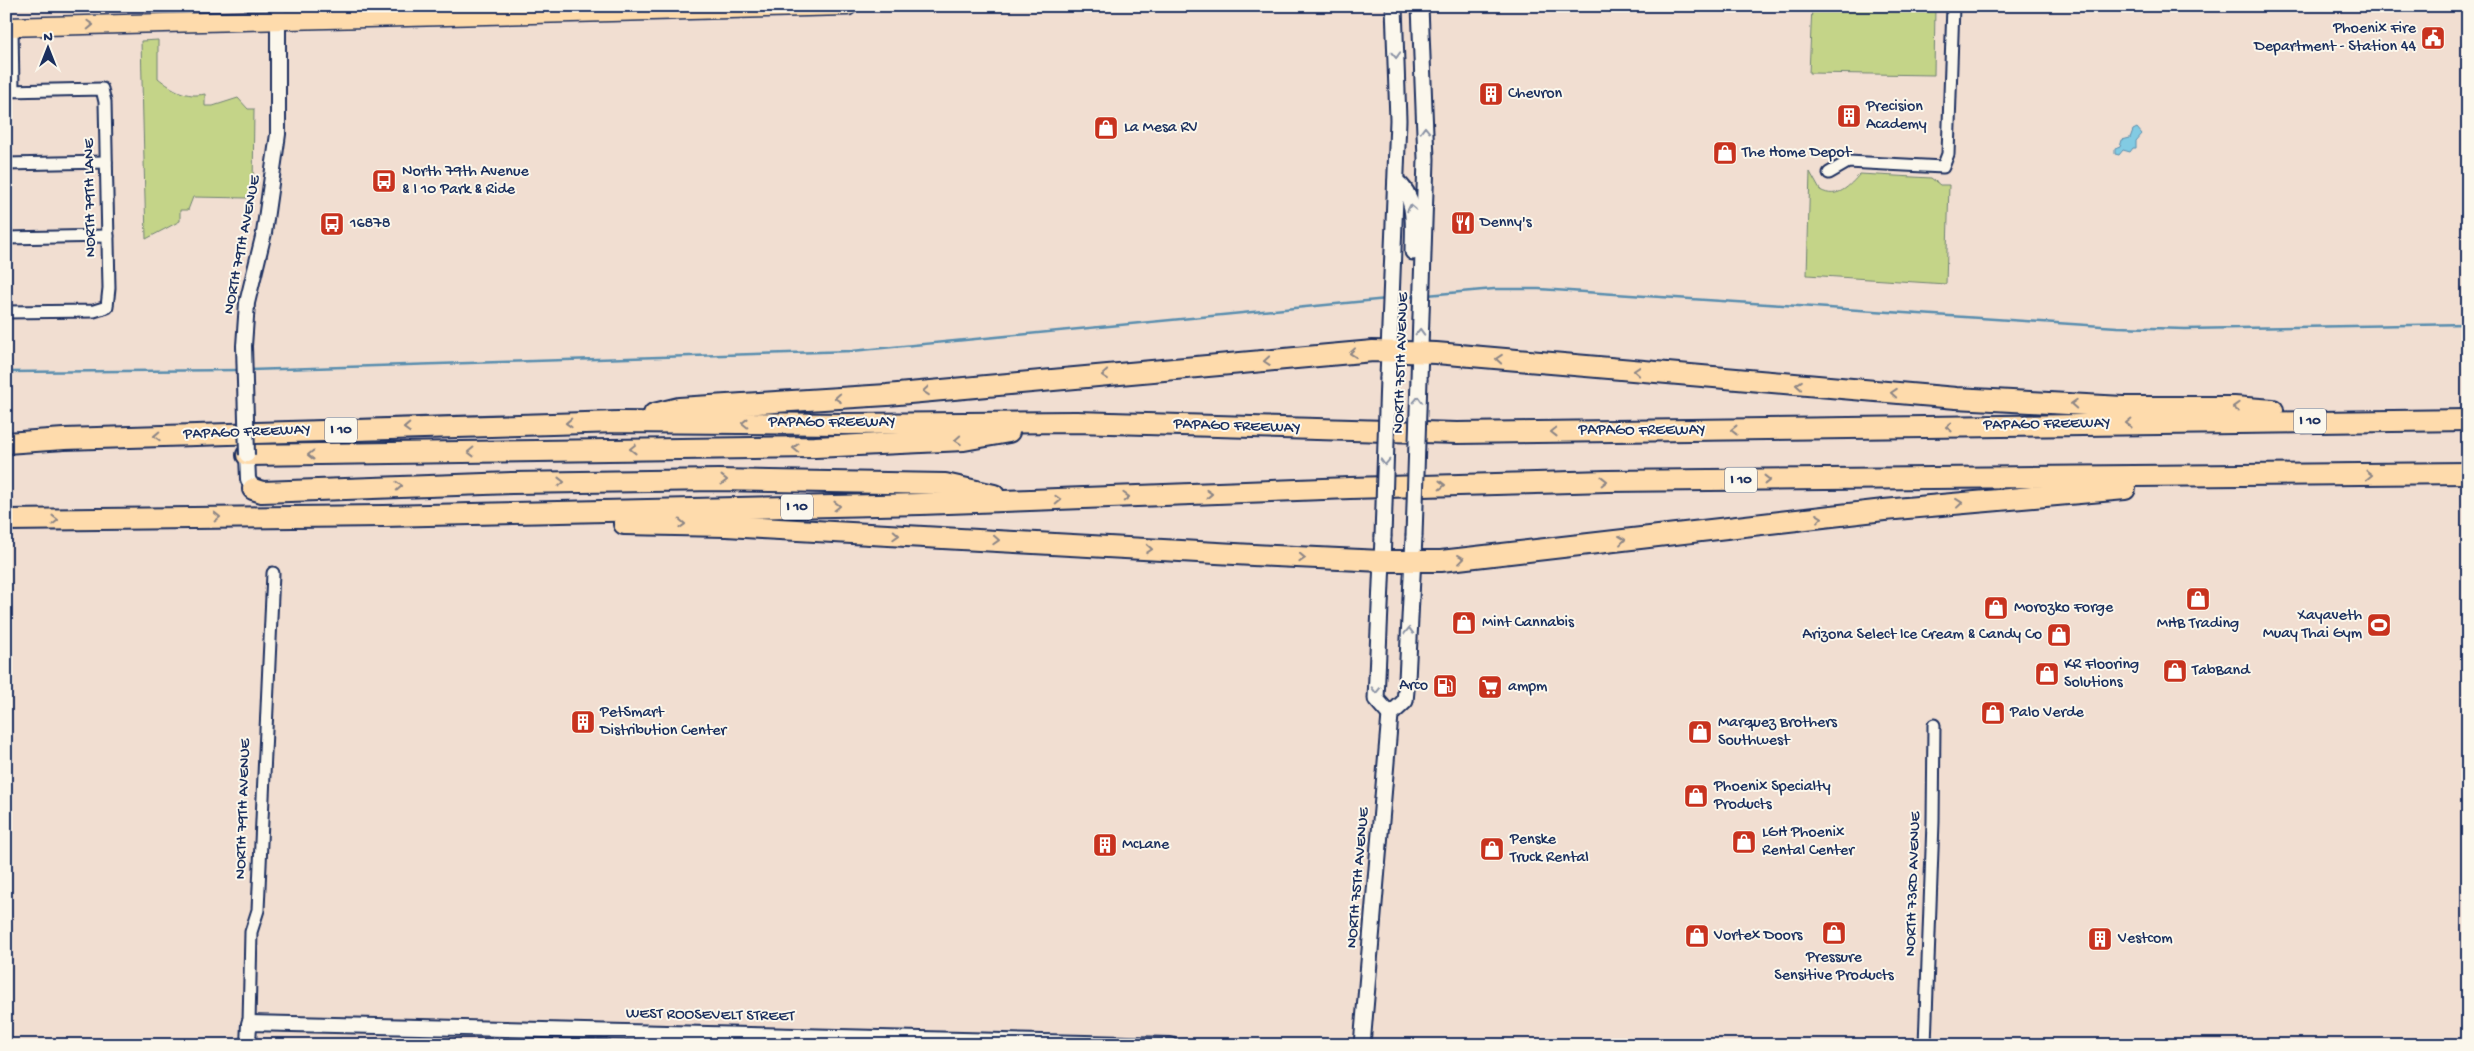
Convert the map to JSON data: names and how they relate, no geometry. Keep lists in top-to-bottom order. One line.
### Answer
{"streets":{"highway":["I 10","PAPAGO FREEWAY"],"main road":["NORTH 75TH AVENUE"],"street":["NORTH 79TH LANE","NORTH 79TH AVENUE","NORTH 73RD AVENUE","WEST ROOSEVELT STREET"]},"crossings":[["NORTH 79TH AVENUE","WEST ROOSEVELT STREET"]],"places":{"public building":["Phoenix Fire Department - Station 44"],"building":["Chevron","Precision Academy","PetSmart Distribution Center","McLane","Vestcom"],"shop":["La Mesa RV","The Home Depot","MHB Trading","Morozko Forge","Mint Cannabis","Arizona Select Ice Cream & Candy Co","TabBand","KR Flooring Solutions","Palo Verde","Marquez Brothers Southwest","Phoenix Specialty Products","LGH Phoenix Rental Center","Penske Truck Rental","Pressure Sensitive Products","Vortex Doors"],"bus stop":["North 79th Avenue & I 10 Park & Ride","16878"],"restaurant":["Denny's"],"sports":["Xayaveth Muay Thai Gym"],"fuel station":["Arco"],"supermarket":["ampm"]},"north":"top"}
